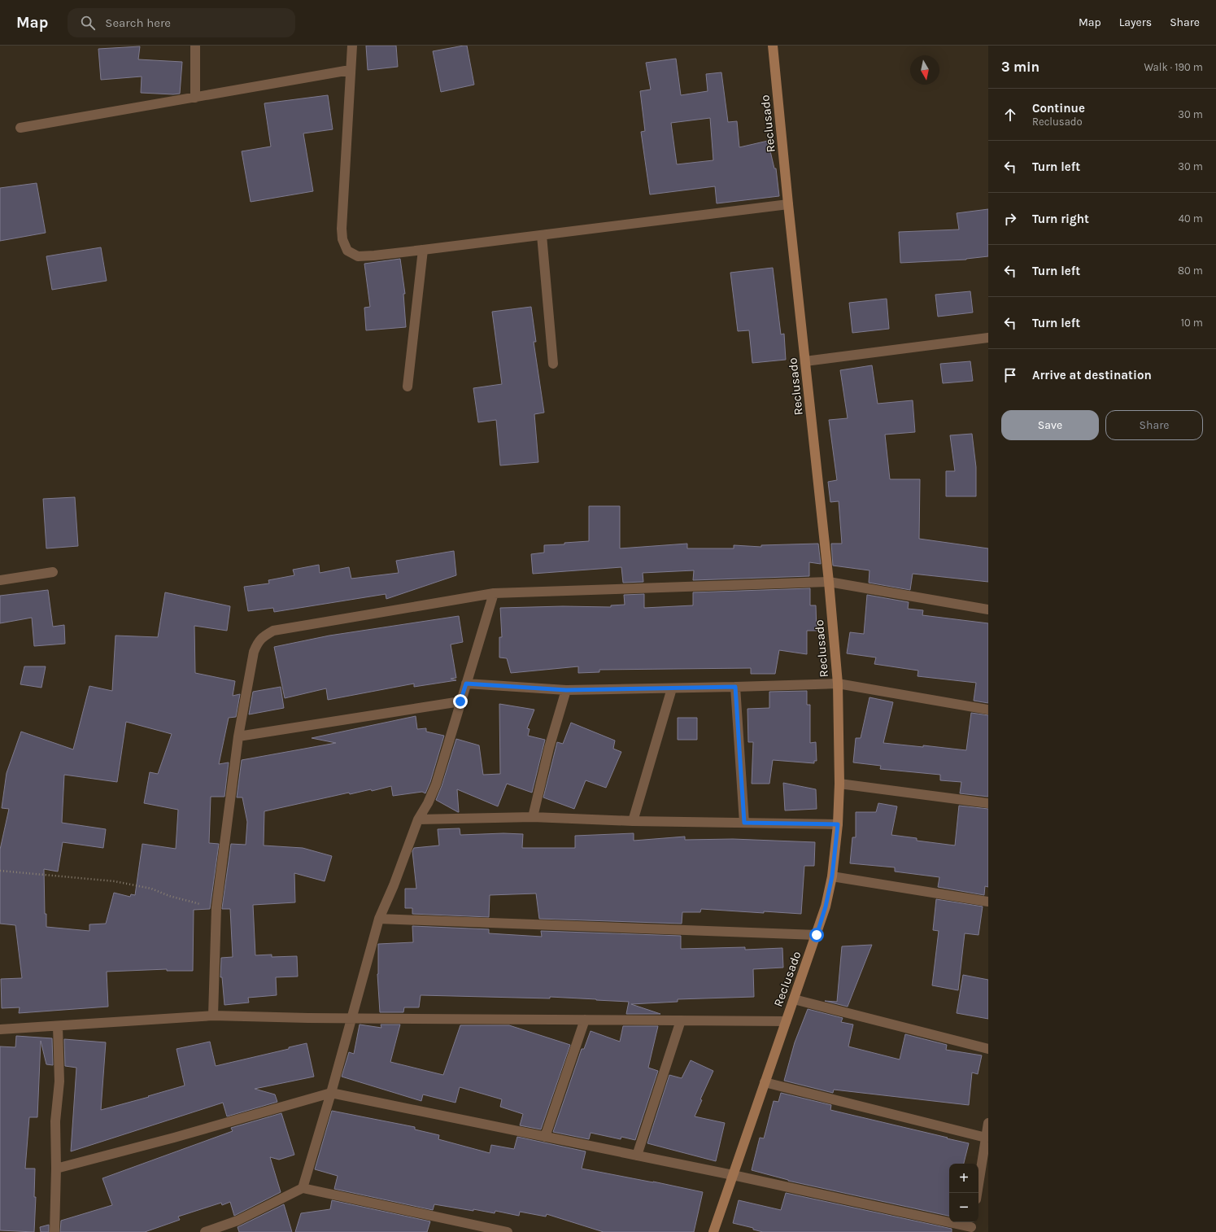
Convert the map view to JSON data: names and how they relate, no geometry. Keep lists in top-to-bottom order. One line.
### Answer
{"streets":{"street":["Reclusado"]},"north":"bottom","page":{"header":"Map","search":"Search here","nav":["Map","Layers","Share"],"heading":["3 min","Walk · 190 m"],"list":[["Continue","Reclusado","30 m"],["Turn left","30 m"],["Turn right","40 m"],["Turn left","80 m"],["Turn left","10 m"],"Arrive at destination"],"buttons":["Save","Share"],"map_buttons":["+","−"]}}
